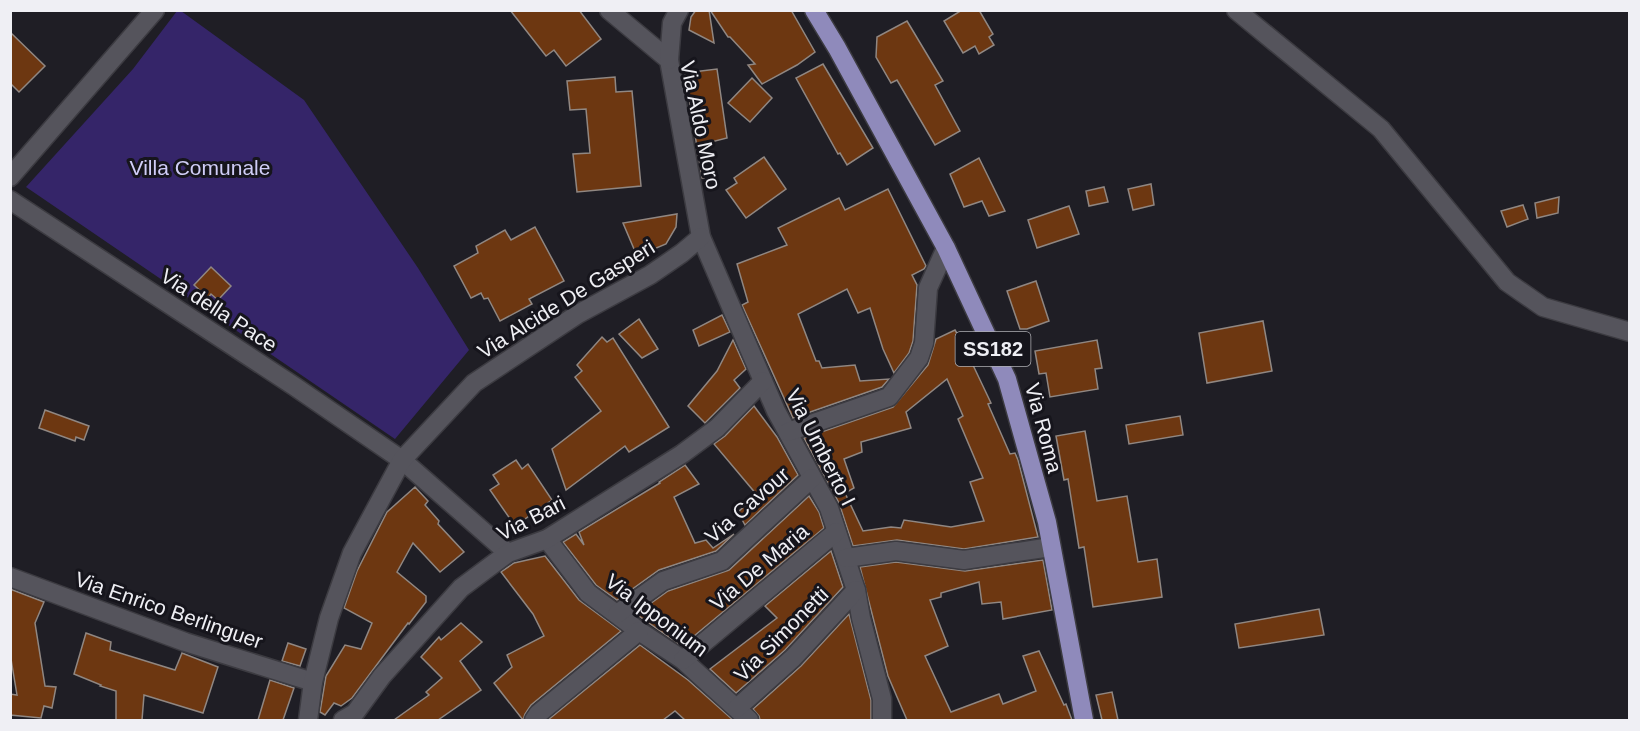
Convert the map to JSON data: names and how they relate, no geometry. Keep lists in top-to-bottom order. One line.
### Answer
{"streets":{"main road":["SS182","Via Roma"],"street":["Via Aldo Moro","Via Alcide De Gasperi","Via della Pace","Via Umberto I","Via Cavour","Via Bari","Via De Maria","Via Enrico Berlinguer","Via Ipponium","Via Simonetti"]},"crossings":[["Via Aldo Moro","Via Alcide De Gasperi"],["Via Aldo Moro","Via Umberto I"],["Via Alcide De Gasperi","Via della Pace"],["Via Alcide De Gasperi","Via Umberto I"],["Via Alcide De Gasperi","Via Enrico Berlinguer"],["Via della Pace","Via Bari"],["Via Umberto I","Via Cavour"],["Via Umberto I","Via Bari"],["Via Umberto I","Via De Maria"],["Via Umberto I","Via Simonetti"],["Via Cavour","Via Ipponium"],["Via Bari","Via Ipponium"],["Via De Maria","Via Ipponium"],["Via Ipponium","Via Simonetti"]],"parks":["Villa Comunale"]}
